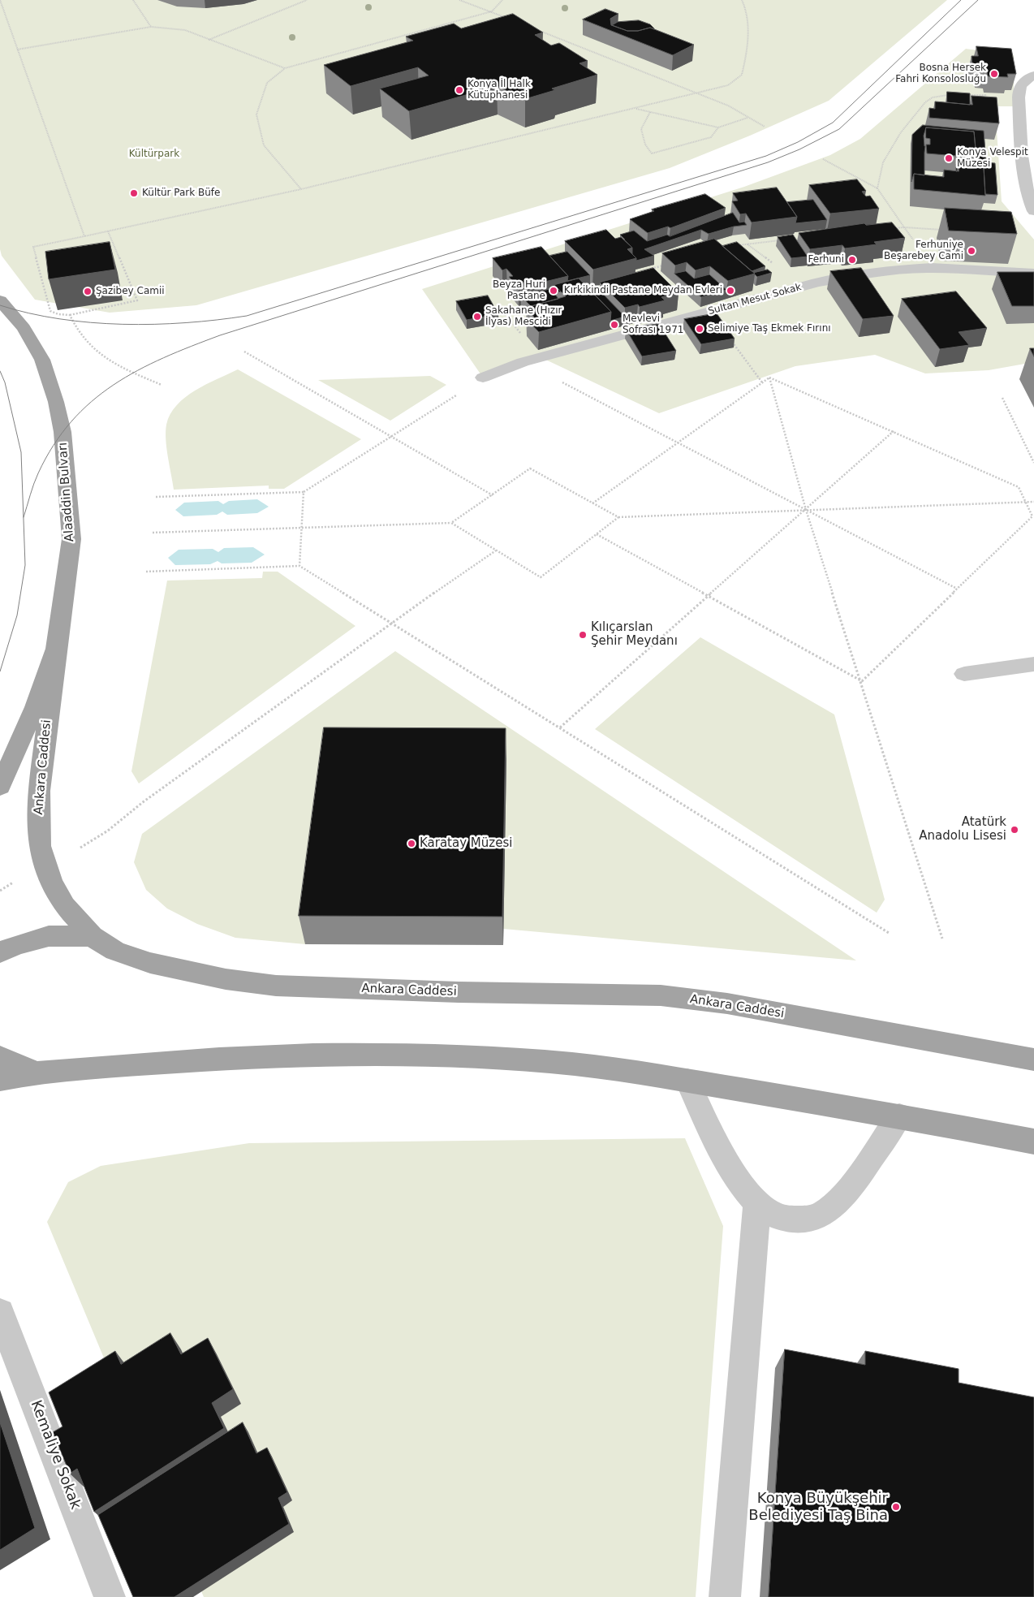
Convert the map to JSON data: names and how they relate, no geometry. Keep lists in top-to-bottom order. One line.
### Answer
{"streets":{"main road":["Alaaddin Bulvarı","Ankara Caddesi"],"street":["Sultan Mesut Sokak","Kemaliye Sokak"]},"crossings":[["Alaaddin Bulvarı","Ankara Caddesi"]],"parks":["Kültürpark"],"places":["Bosna Hersek Fahri Konsolosluğu","Konya İl Halk Kütüphanesi","Konya Velespit Müzesi","Kültür Park Büfe","Ferhuniye Beşarebey Cami","Ferhuni","Beyza Huri Pastane","Kırkikindi Pastane Meydan Evleri","Şazibey Camii","Sakahane (Hızır İlyas) Mescidi","Mevlevi Sofrası 1971","Selimiye Taş Ekmek Fırını","Kılıçarslan Şehir Meydanı","Atatürk Anadolu Lisesi","Karatay Müzesi","Konya Büyükşehir Belediyesi Taş Bina"]}
